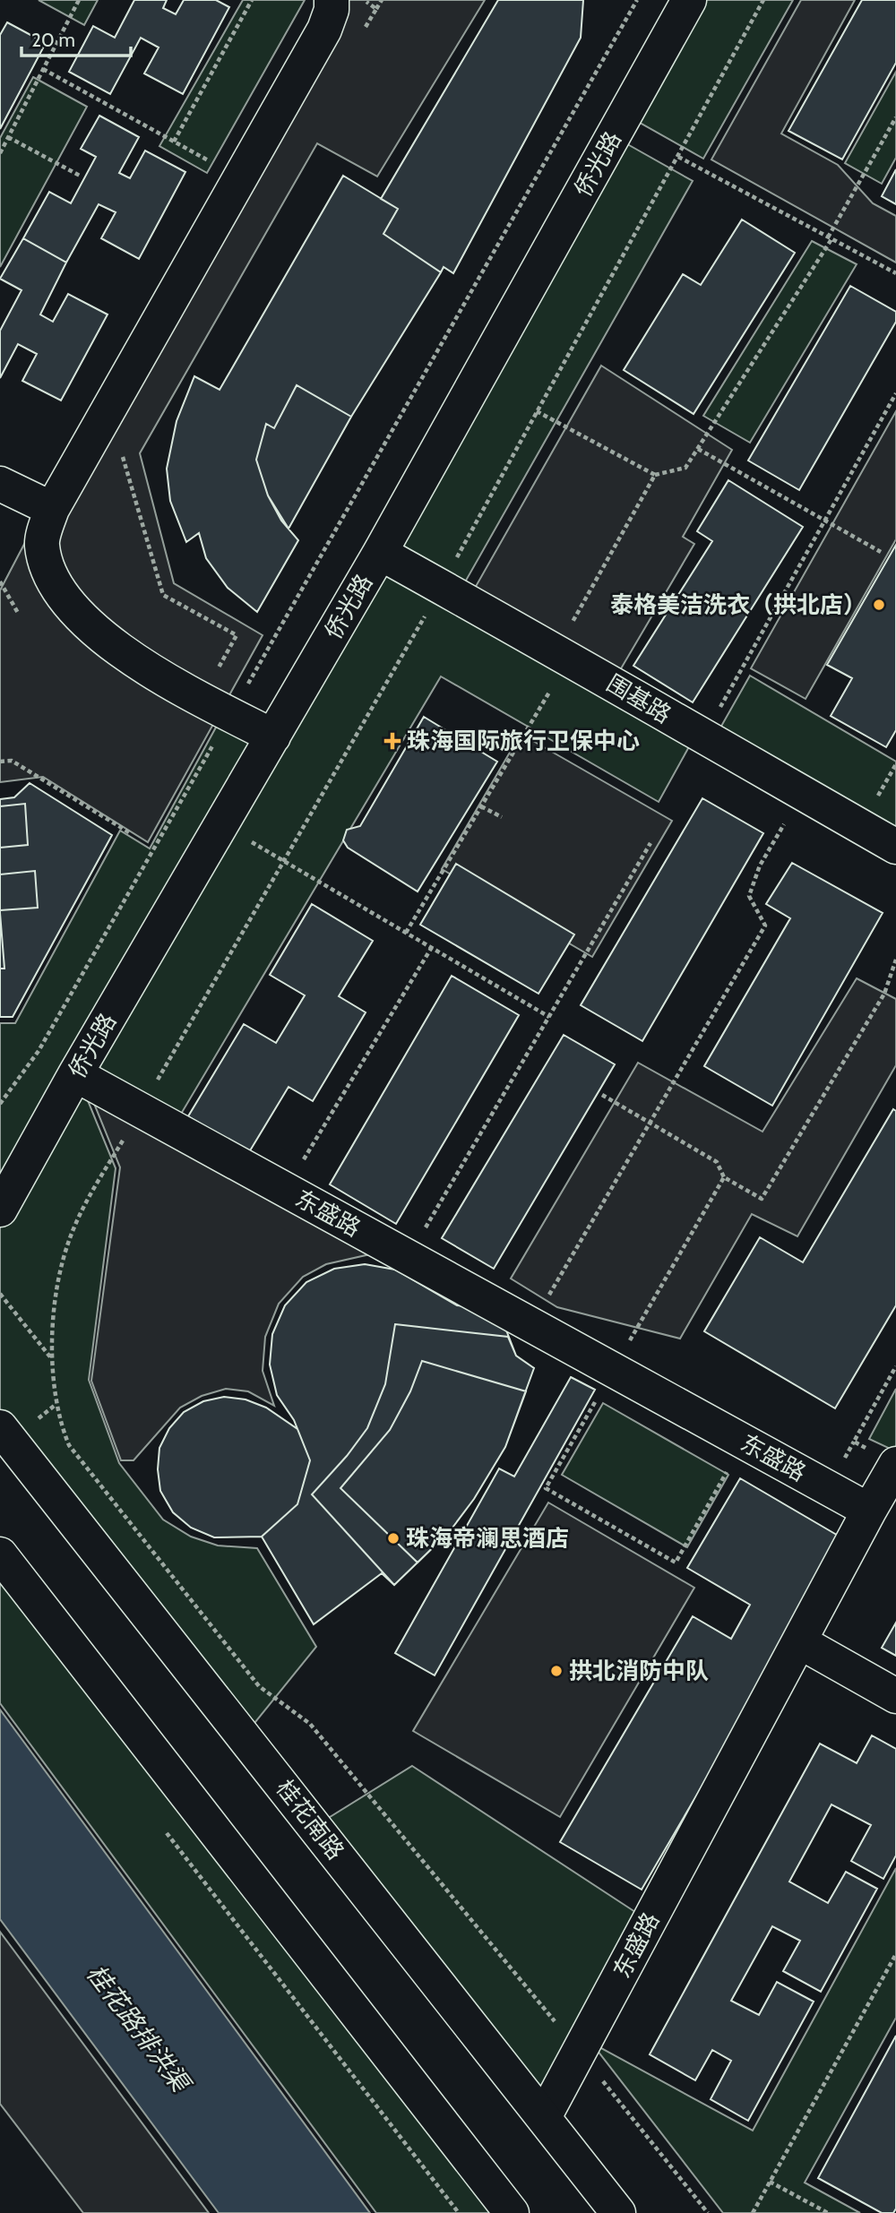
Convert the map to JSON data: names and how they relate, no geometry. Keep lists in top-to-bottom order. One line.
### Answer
{"streets":{"street":["侨光路","围基路","东盛路","桂花南路"]},"crossings":[["侨光路","围基路"],["侨光路","东盛路"],["东盛路","桂花南路"]],"water":["桂花路排洪渠"],"places":{"other":["泰格美洁洗衣（拱北店）","珠海帝澜思酒店","拱北消防中队"],"health":["珠海国际旅行卫保中心"]},"scale_bar":"20 m"}
